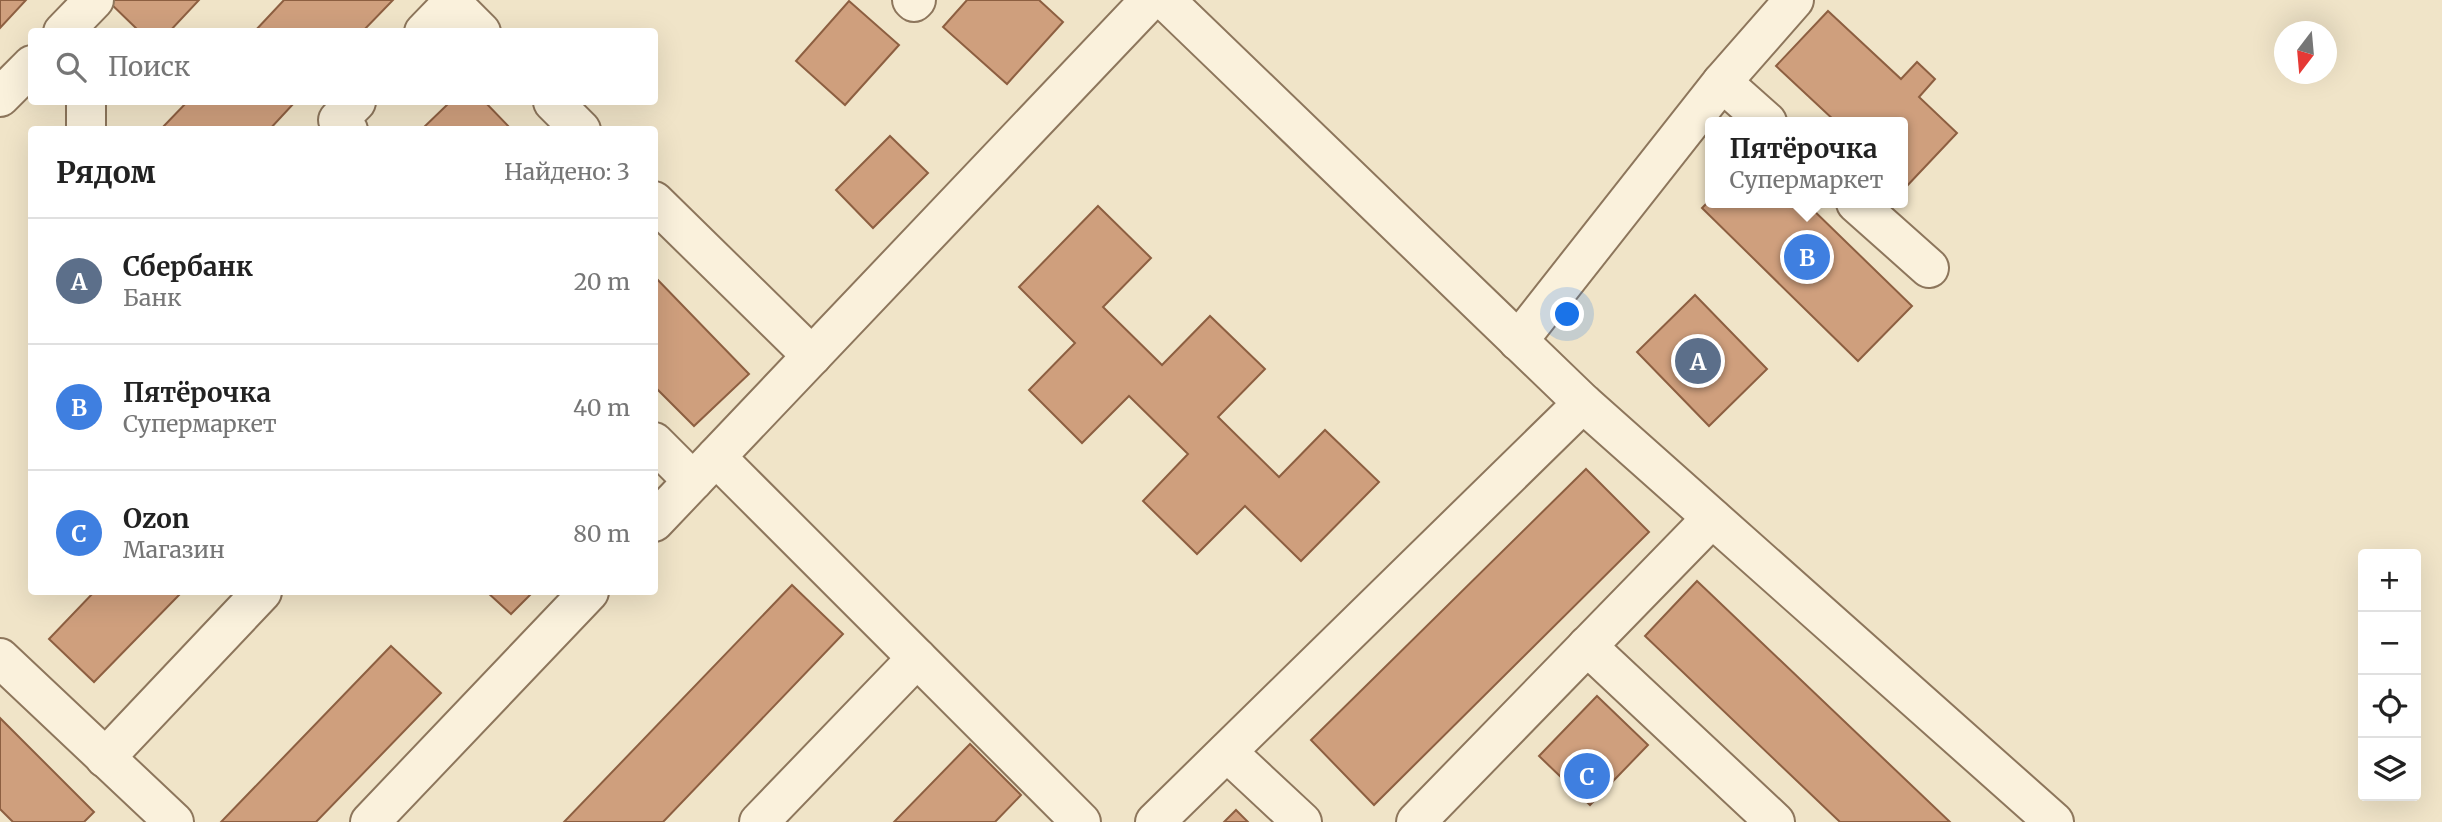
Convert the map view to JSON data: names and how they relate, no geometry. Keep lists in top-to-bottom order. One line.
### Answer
{"north":"bottom","page":{"search":"Поиск","popup":["Пятёрочка","Супермаркет"],"heading":["Рядом","Найдено: 3"],"list":[{"mark":"A","name":"Сбербанк","note":"Банк","value":"20 m"},{"mark":"B","name":"Пятёрочка","note":"Супермаркет","value":"40 m"},{"mark":"C","name":"Ozon","note":"Магазин","value":"80 m"}],"pins":["B","A","C"],"map_buttons":["+","−"]}}
